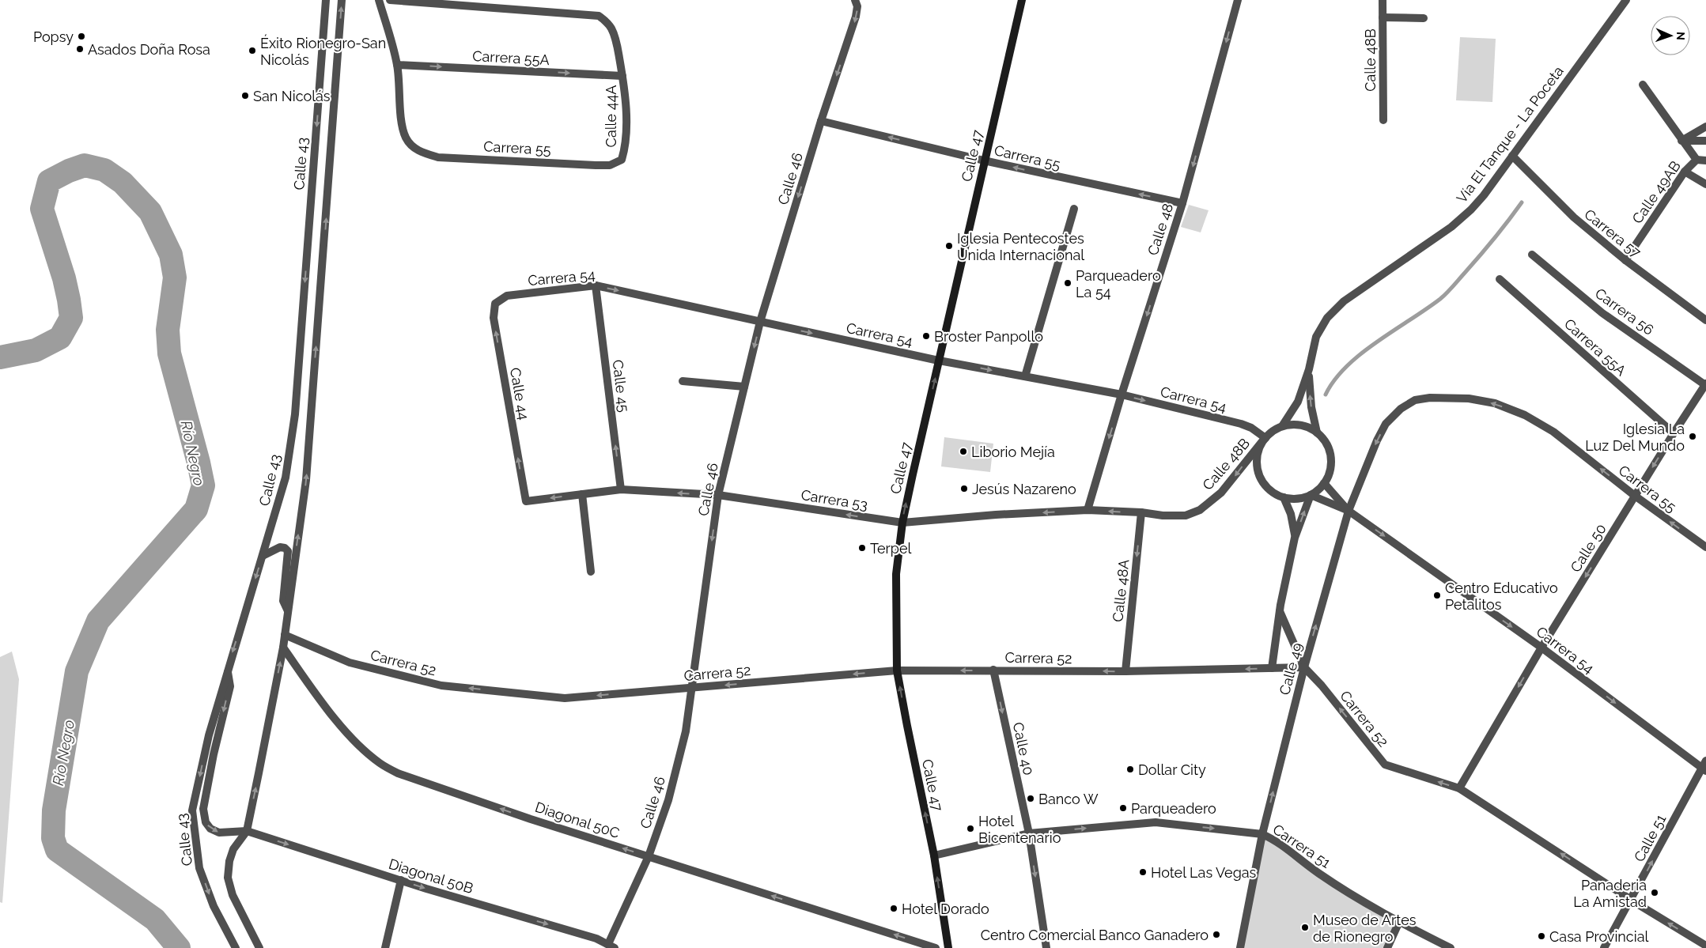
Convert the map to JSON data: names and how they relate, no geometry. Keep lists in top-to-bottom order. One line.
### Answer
{"streets":{"main road":["Calle 47"],"street":["Carrera 55A","Calle 48B","Calle 44A","Vía El Tanque - La Poceta","Carrera 55","Calle 43","Calle 46","Calle 49AB","Calle 48","Carrera 57","Carrera 54","Carrera 56","Calle 45","Calle 44","Carrera 53","Calle 50","Calle 48A","Carrera 52","Calle 49","Calle 40","Diagonal 50C","Calle 51","Carrera 51","Diagonal 50B"]},"crossings":[["Carrera 55A","Calle 44A"],["Carrera 55A","Carrera 55"],["Carrera 55A","Calle 50"],["Calle 48B","Vía El Tanque - La Poceta"],["Calle 48B","Carrera 54"],["Calle 48B","Carrera 53"],["Calle 44A","Carrera 55"],["Vía El Tanque - La Poceta","Carrera 57"],["Vía El Tanque - La Poceta","Carrera 54"],["Carrera 55","Calle 47"],["Carrera 55","Calle 46"],["Carrera 55","Calle 48"],["Carrera 55","Calle 50"],["Carrera 55","Calle 49"],["Calle 47","Carrera 54"],["Calle 47","Carrera 53"],["Calle 47","Carrera 52"],["Calle 47","Carrera 51"],["Calle 43","Carrera 52"],["Calle 43","Diagonal 50C"],["Calle 43","Diagonal 50B"],["Calle 46","Carrera 54"],["Calle 46","Carrera 53"],["Calle 46","Carrera 52"],["Calle 46","Diagonal 50C"],["Calle 46","Diagonal 50B"],["Calle 49AB","Carrera 57"],["Calle 48","Carrera 54"],["Calle 48","Carrera 53"],["Carrera 54","Calle 45"],["Carrera 54","Calle 44"],["Carrera 54","Calle 50"],["Carrera 54","Calle 49"],["Carrera 54","Calle 51"],["Carrera 56","Calle 50"],["Calle 45","Carrera 53"],["Calle 44","Carrera 53"],["Carrera 53","Calle 48A"],["Calle 50","Carrera 52"],["Calle 48A","Carrera 52"],["Carrera 52","Calle 49"],["Carrera 52","Calle 40"],["Carrera 52","Calle 51"],["Calle 49","Carrera 51"],["Calle 40","Carrera 51"]],"one_way":["Carrera 55A","Calle 48B","Carrera 55","Calle 47","Calle 46","Calle 48","Carrera 54","Calle 45","Calle 44","Carrera 53","Calle 50","Calle 48A","Carrera 52","Calle 40","Diagonal 50C","Calle 51","Carrera 51","Diagonal 50B"],"water":["Río Negro"],"places":["Popsy","Asados Doña Rosa","Éxito Rionegro-San Nicolás","San Nicolás","Iglesia Pentecostes Unida Internacional","Parqueadero La 54","Broster Panpollo","Iglesia La Luz Del Mundo","Liborio Mejía","Jesús Nazareno","Terpel","Centro Educativo Petalitos","Dollar City","Banco W","Parqueadero","Hotel Bicentenario","Hotel Las Vegas","Panaderia La Amistad","Hotel Dorado","Museo de Artes de Rionegro","Centro Comercial Banco Ganadero","Casa Provincial"],"north":"right"}
